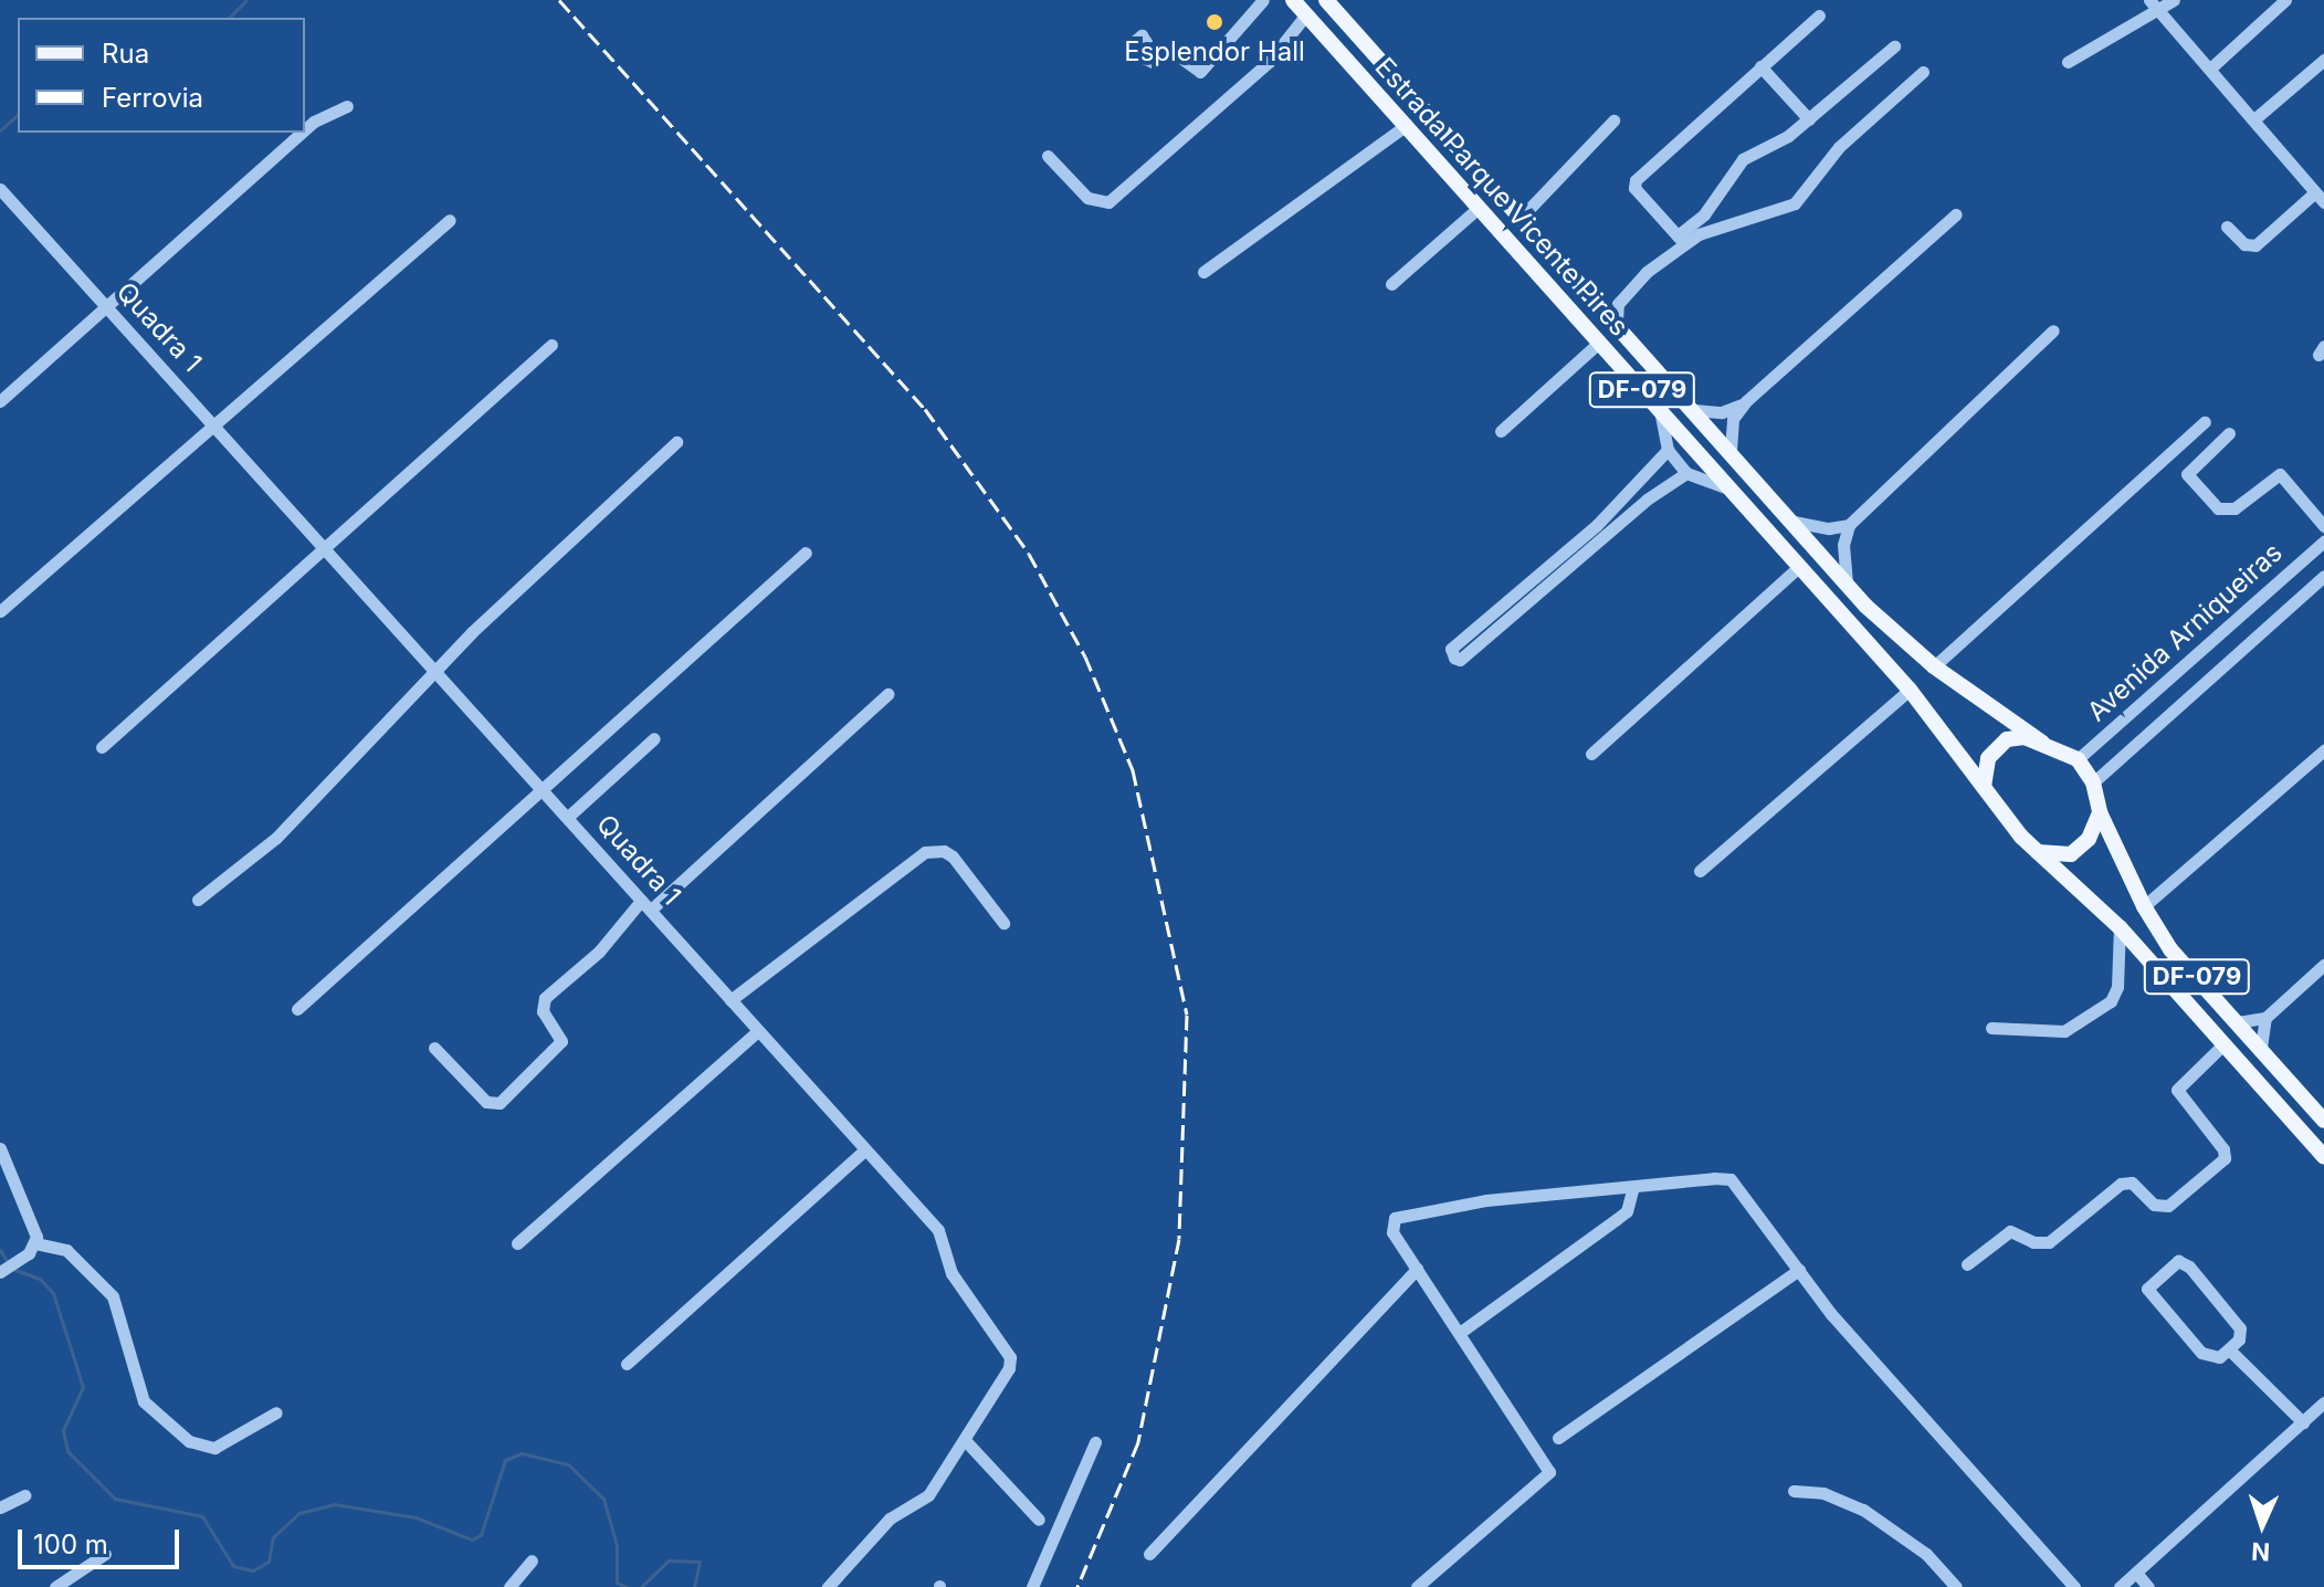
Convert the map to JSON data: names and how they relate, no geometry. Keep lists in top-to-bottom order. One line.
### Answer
{"streets":{"main road":["Estrada Parque Vicente Pires","DF-079"],"street":["Quadra 1","Avenida Arniqueiras"]},"crossings":[["Estrada Parque Vicente Pires","DF-079"],["Estrada Parque Vicente Pires","Avenida Arniqueiras"],["DF-079","Avenida Arniqueiras"]],"places":["Esplendor Hall"],"legend":["Rua","Ferrovia"],"scale_bar":"100 m","north":"bottom"}
